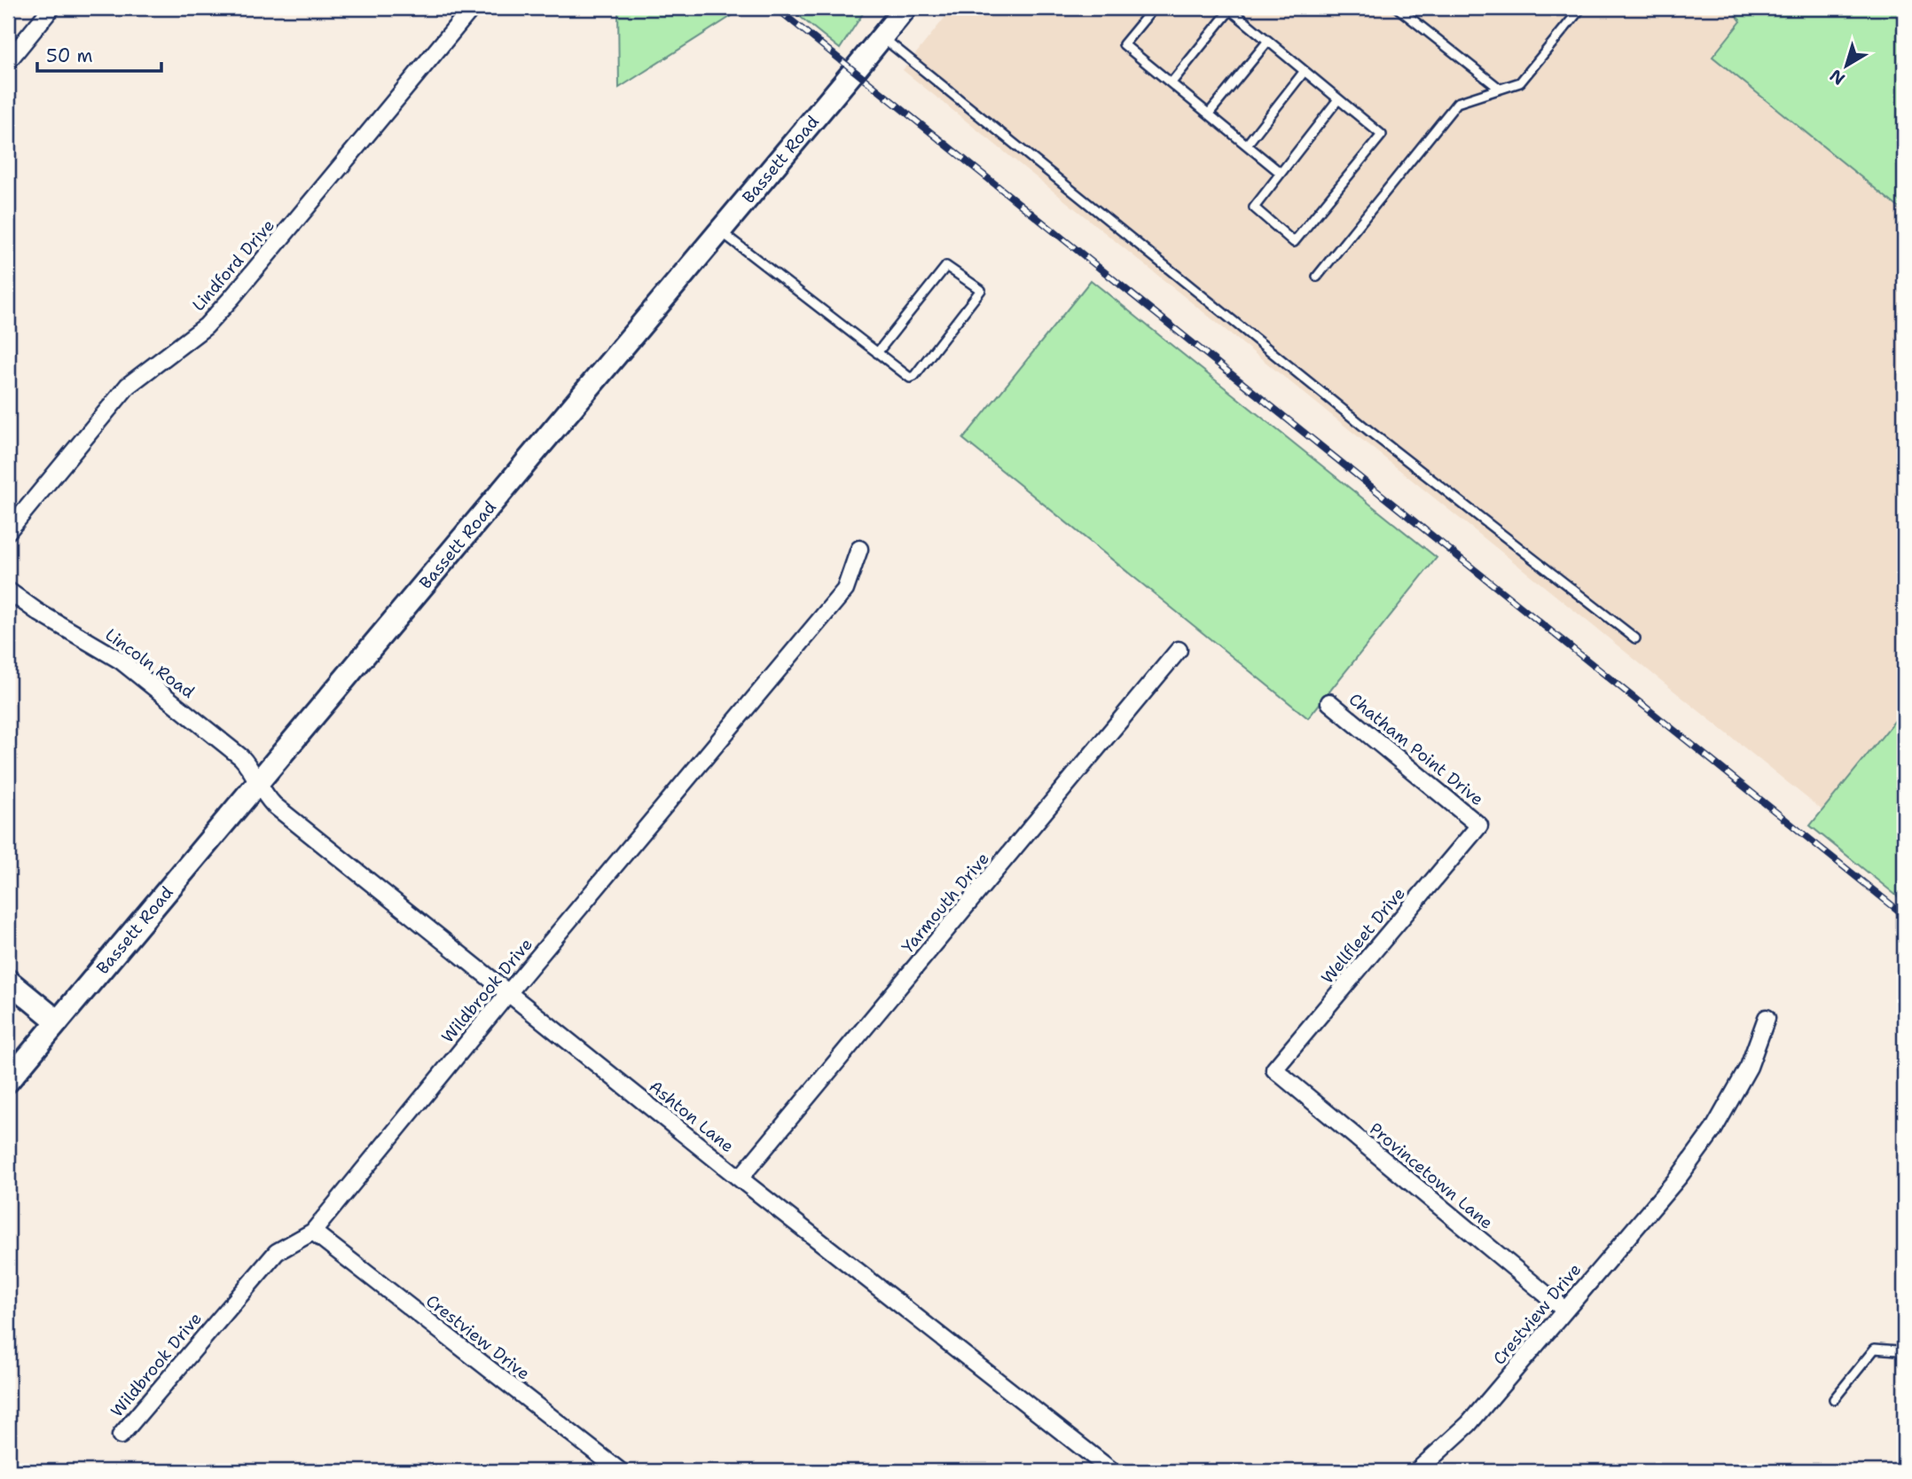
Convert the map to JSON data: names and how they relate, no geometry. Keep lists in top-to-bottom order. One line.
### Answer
{"streets":{"main road":["Bassett Road"],"street":["Lindford Drive","Lincoln Road","Chatham Point Drive","Yarmouth Drive","Wellfleet Drive","Wildbrook Drive","Ashton Lane","Provincetown Lane","Crestview Drive"]},"crossings":[["Bassett Road","Lincoln Road"],["Bassett Road","Ashton Lane"],["Lincoln Road","Ashton Lane"],["Chatham Point Drive","Wellfleet Drive"],["Yarmouth Drive","Ashton Lane"],["Wellfleet Drive","Provincetown Lane"],["Wildbrook Drive","Ashton Lane"],["Wildbrook Drive","Crestview Drive"],["Provincetown Lane","Crestview Drive"]],"scale_bar":"50 m","north":"bottom left"}
